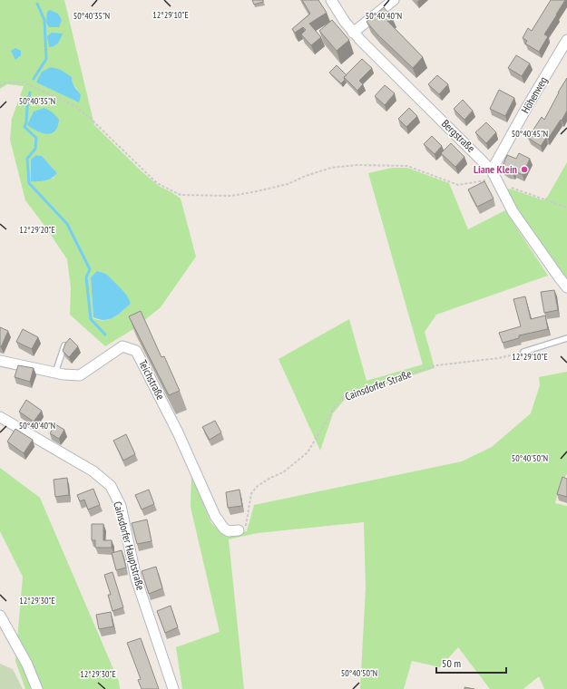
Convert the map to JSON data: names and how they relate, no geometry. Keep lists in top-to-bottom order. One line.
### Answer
{"streets":{"street":["Höhenweg","Bergstraße","Teichstraße","Cainsdorfer Hauptstraße"],"path":["Cainsdorfer Straße"]},"crossings":[["Höhenweg","Bergstraße"],["Teichstraße","Cainsdorfer Straße"]],"places":["Liane Klein"],"scale_bar":"50 m","coordinates":["12°29'10\"E","50°40'35\"N","50°40'40\"N","50°40'45\"N","12°29'20\"E","50°40'50\"N","12°29'30\"E"]}
